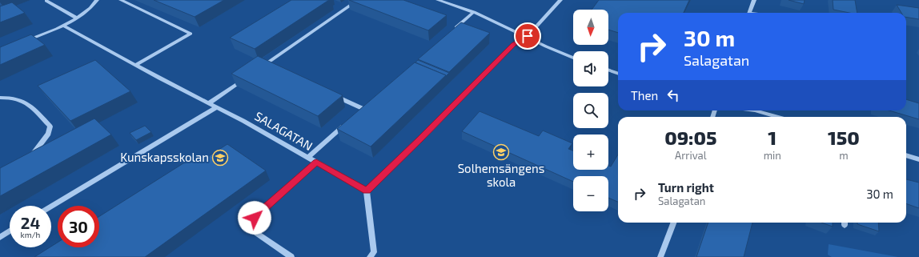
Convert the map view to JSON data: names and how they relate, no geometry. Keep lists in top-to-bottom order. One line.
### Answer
{"streets":{"street":["SALAGATAN"]},"places":{"school or university":["Solhemsängens skola","Kunskapsskolan"]},"north":"bottom","page":{"map_buttons":["+","−"],"turn":["30 m","Salagatan"],"then":"Then","eta":["09:05","Arrival","1","min","150","m"],"list":[{"name":"Turn right","note":"Salagatan","value":"30 m"}],"speed":"24 km/h","limit":"30"}}
